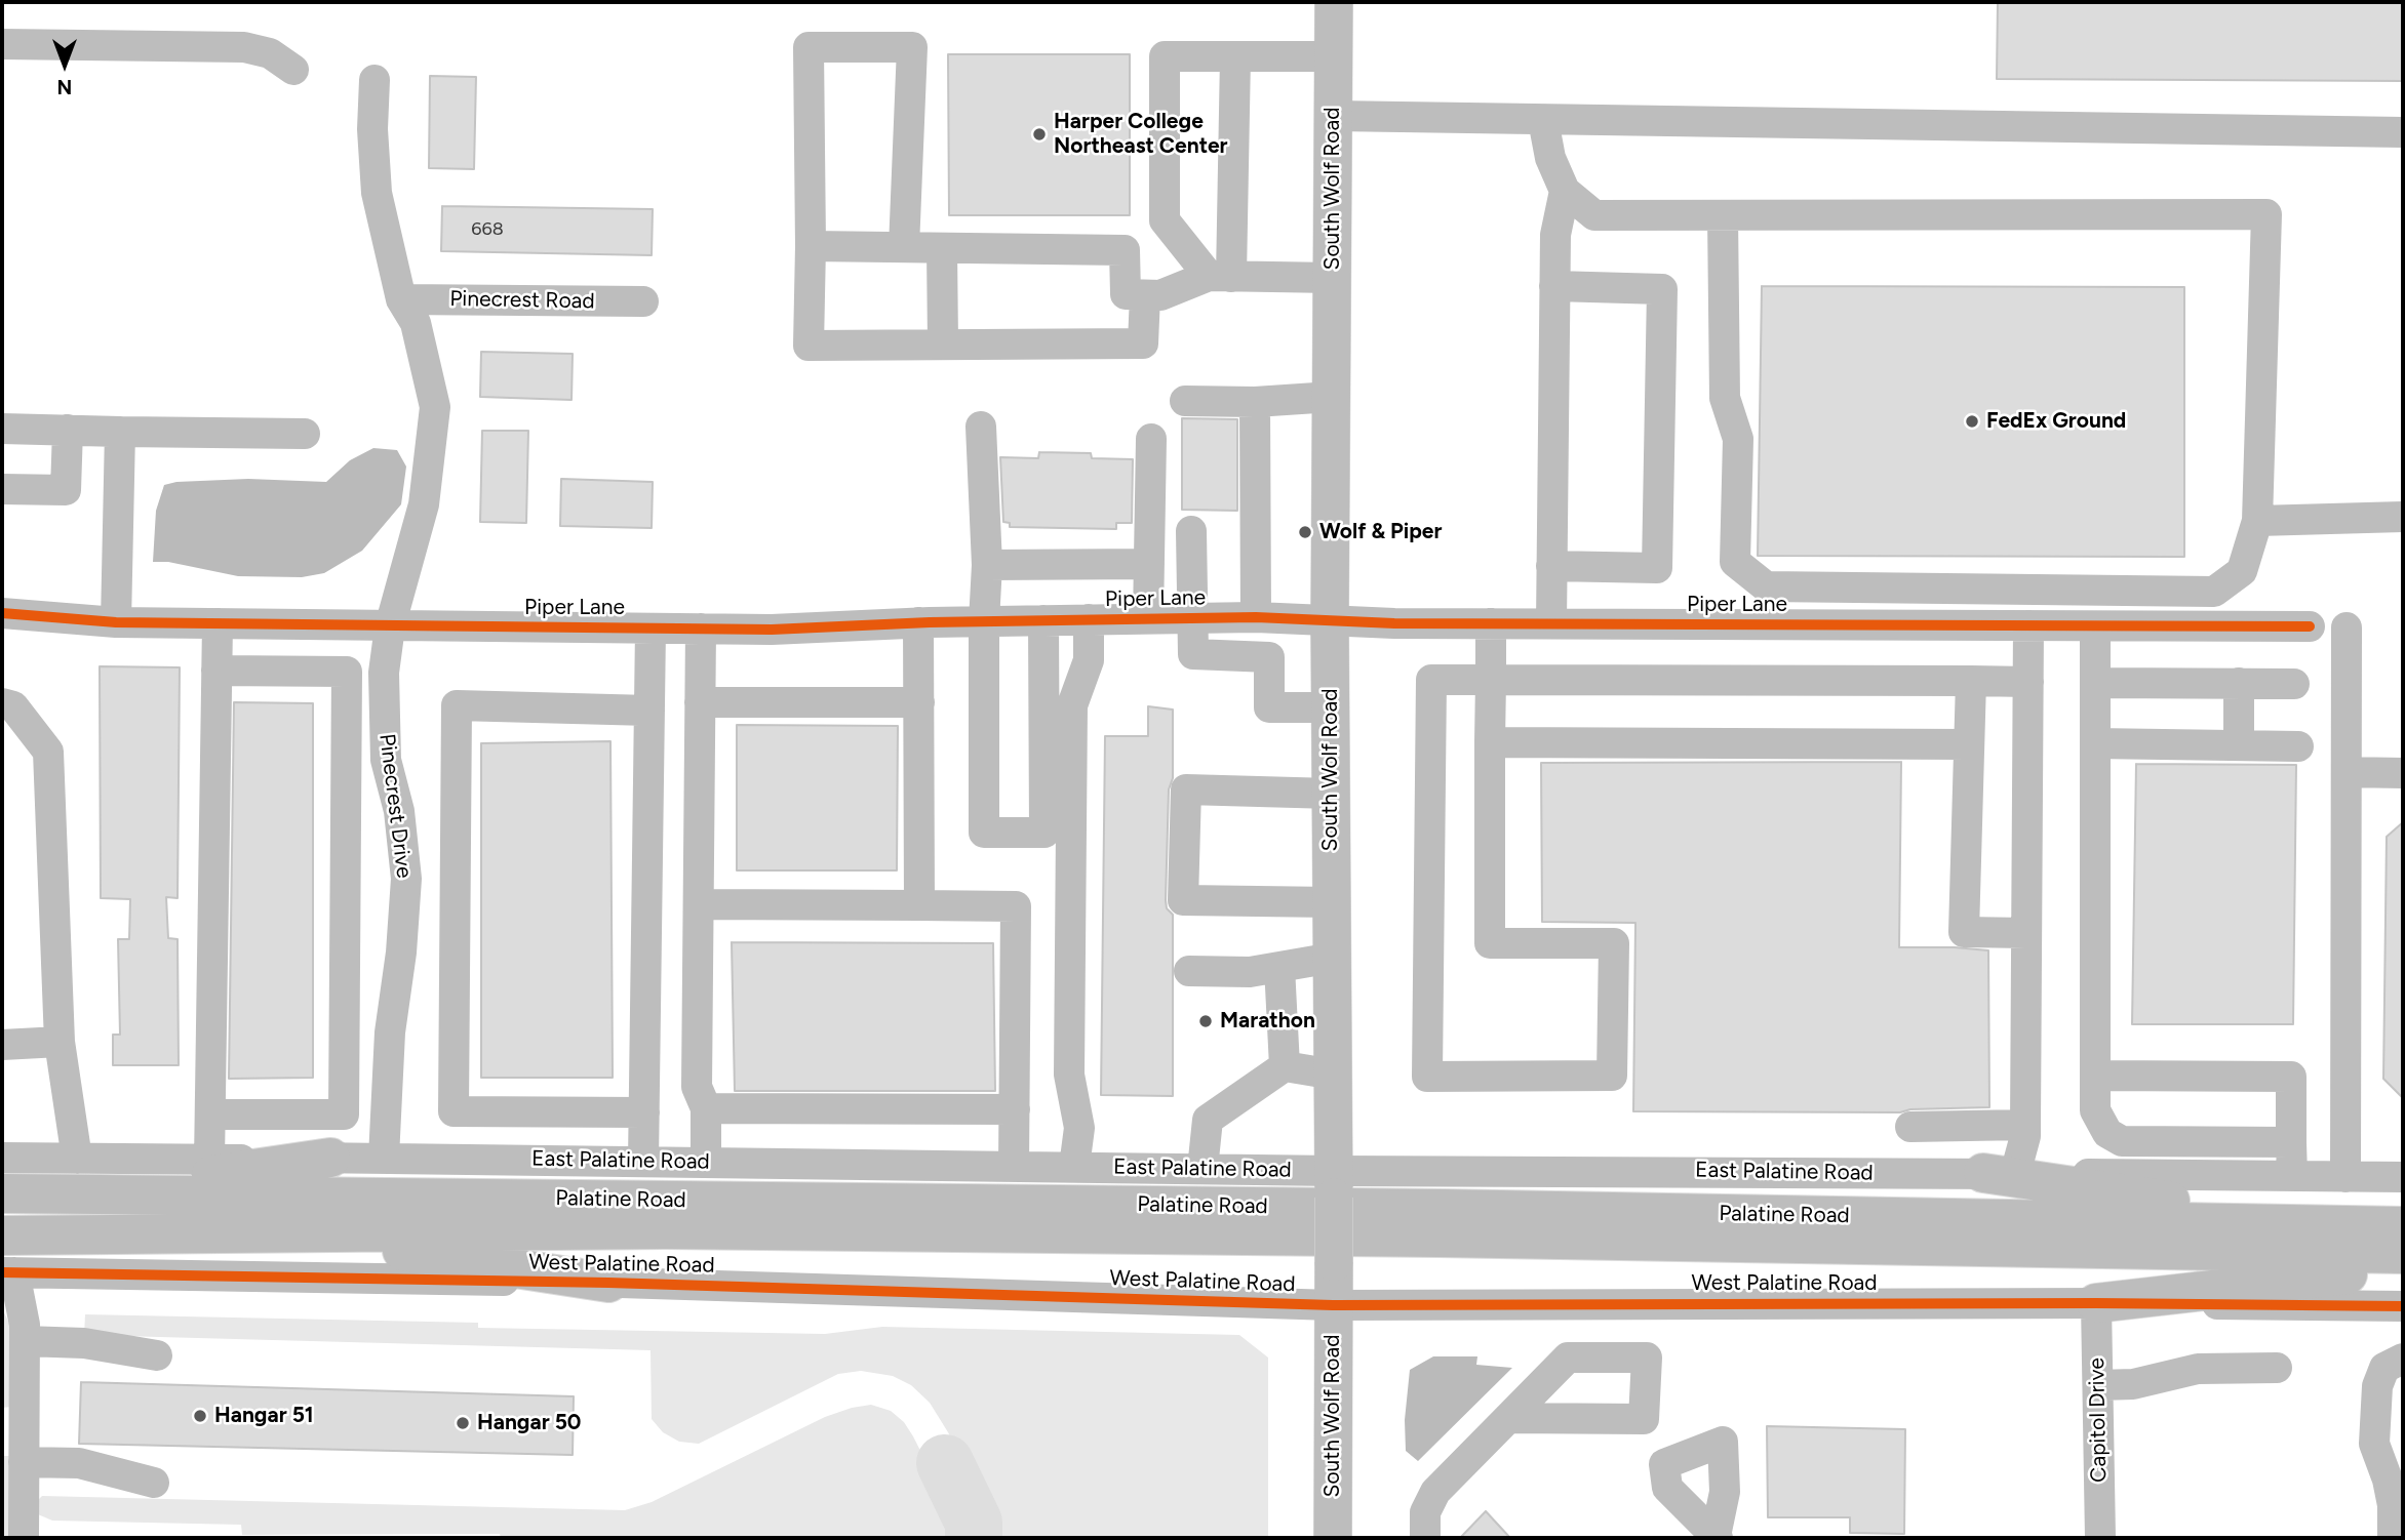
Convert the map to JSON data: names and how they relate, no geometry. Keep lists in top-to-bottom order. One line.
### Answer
{"streets":{"highway":["Palatine Road"],"main road":["South Wolf Road"],"street":["Pinecrest Road","Piper Lane","Pinecrest Drive","East Palatine Road","West Palatine Road","Capitol Drive"]},"crossings":[["South Wolf Road","Piper Lane"],["South Wolf Road","East Palatine Road"],["South Wolf Road","West Palatine Road"],["Pinecrest Road","Pinecrest Drive"],["Piper Lane","Pinecrest Drive"],["Pinecrest Drive","East Palatine Road"],["East Palatine Road","Palatine Road"],["West Palatine Road","Capitol Drive"]],"places":["Harper College Northeast Center","FedEx Ground","Wolf & Piper","Marathon","Hangar 51","Hangar 50"],"house_numbers":["668"],"north":"bottom"}
